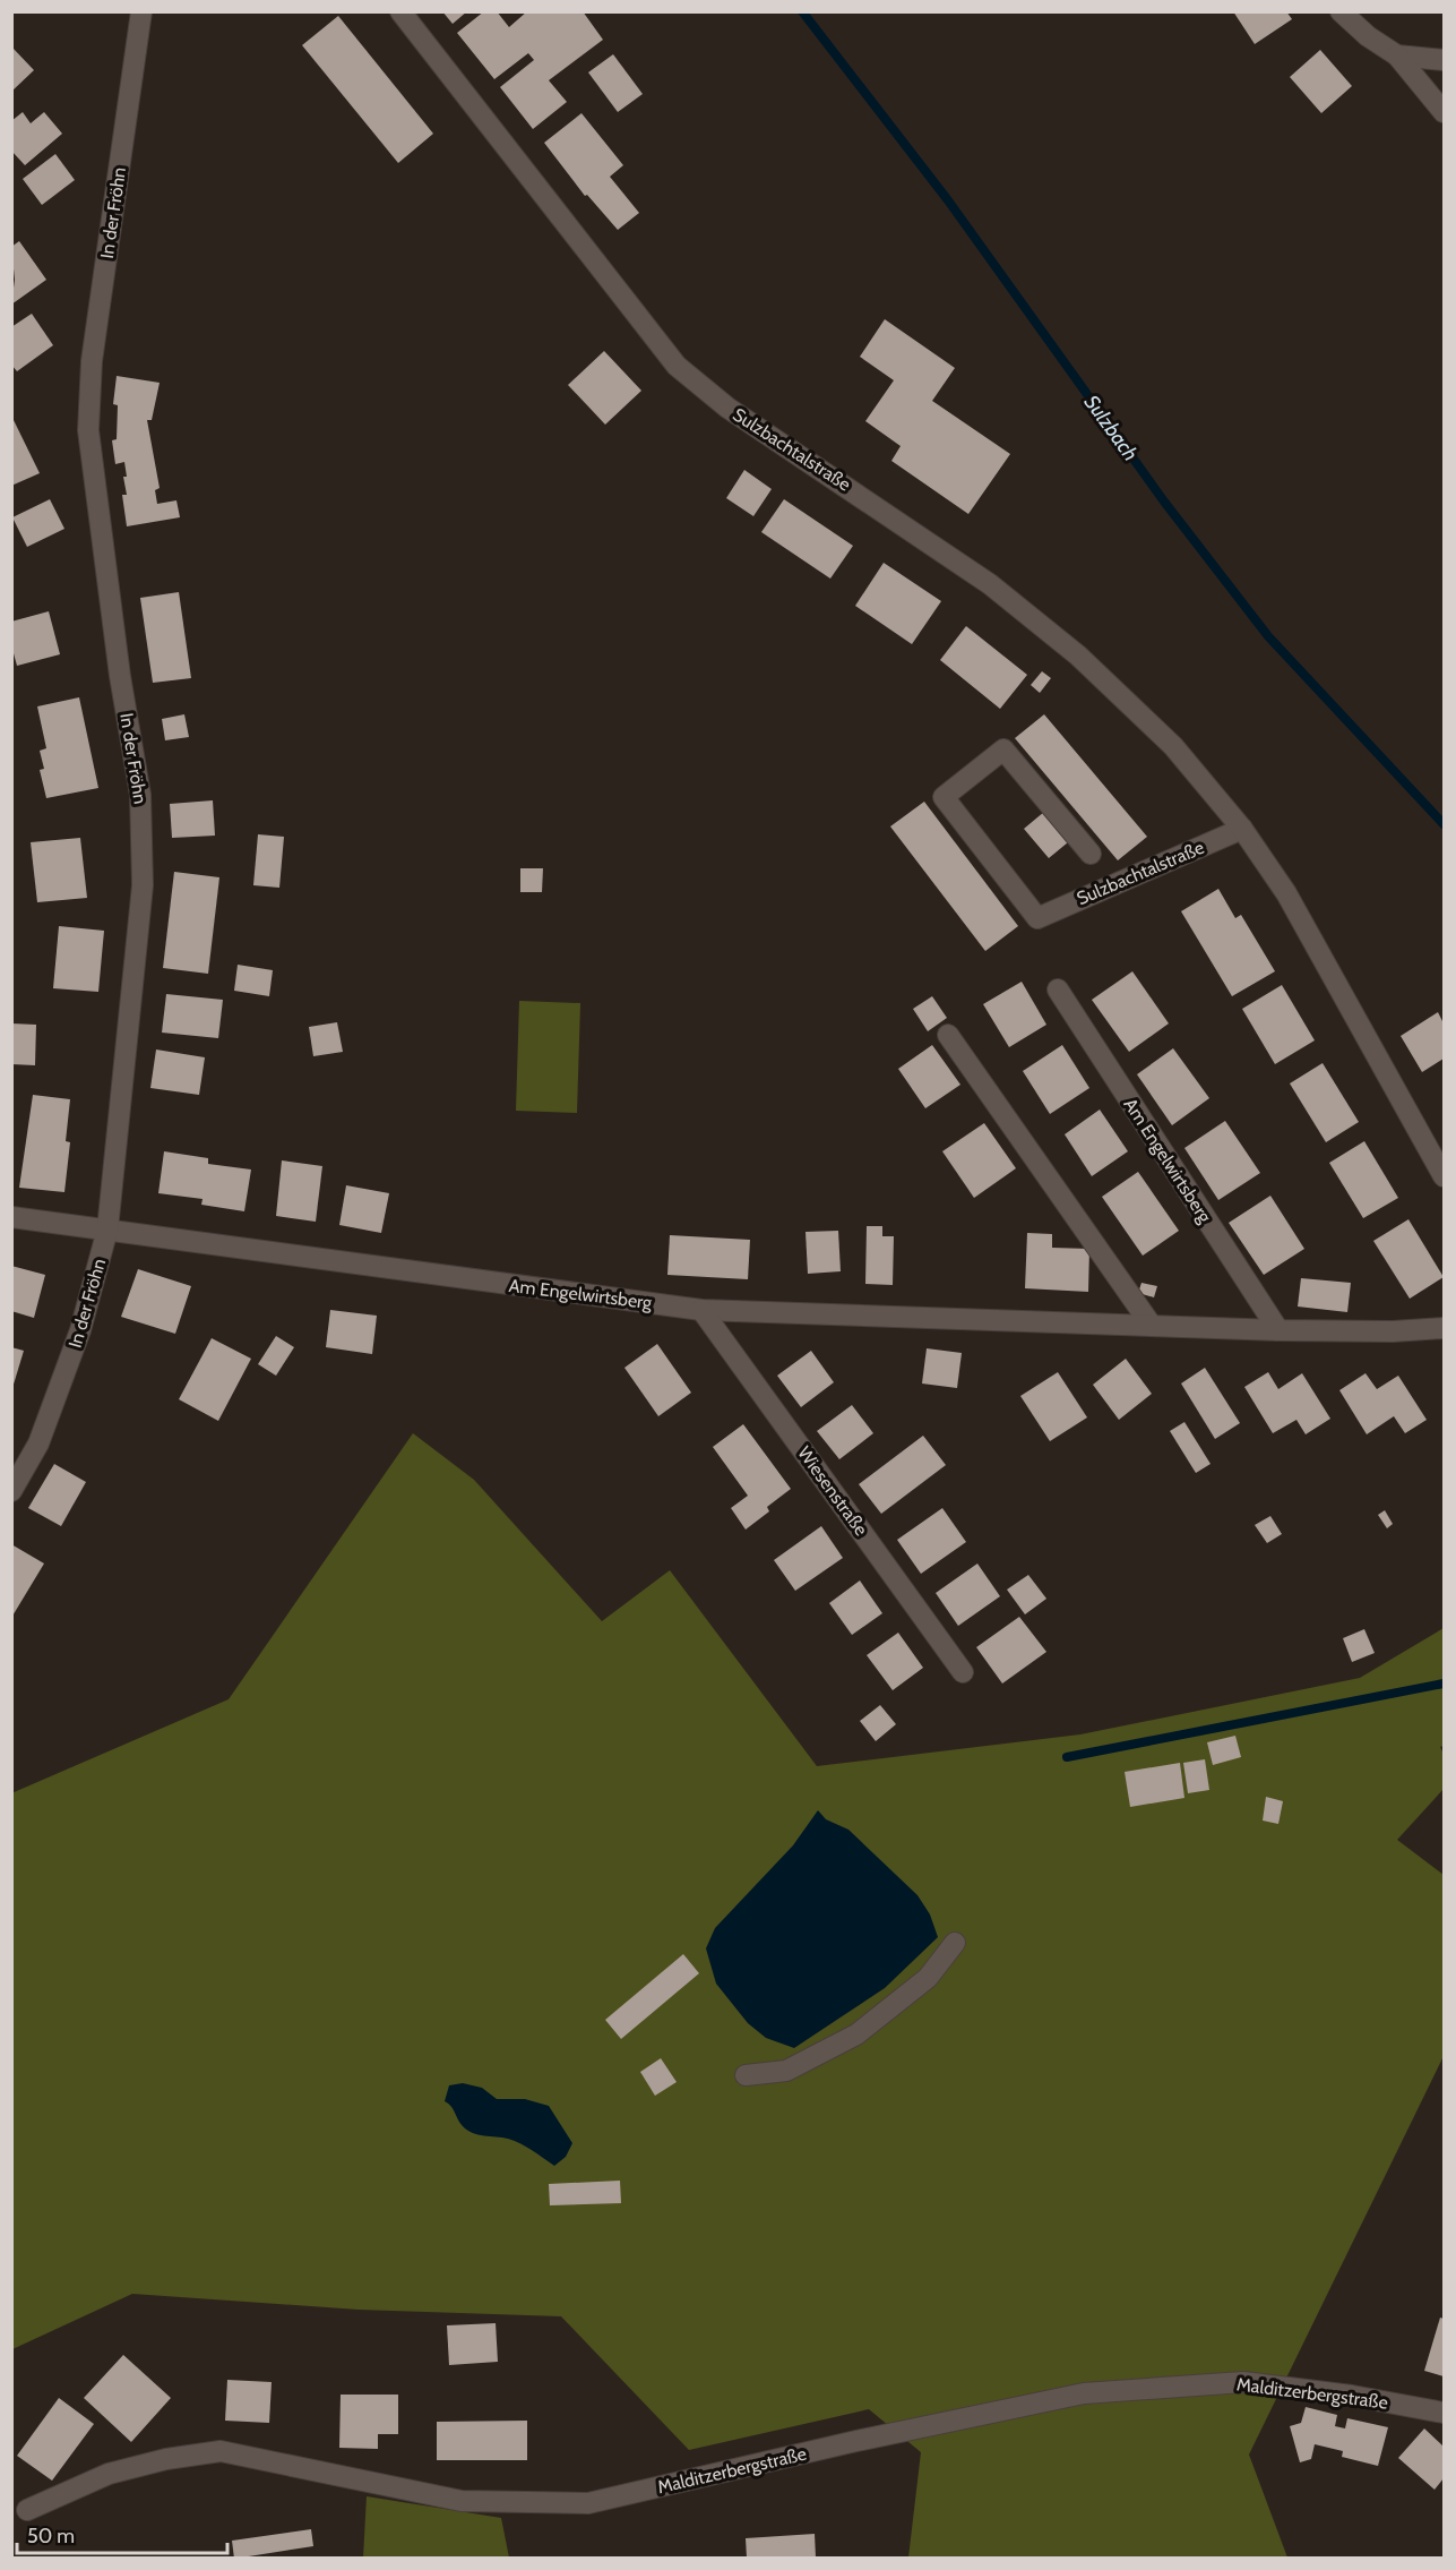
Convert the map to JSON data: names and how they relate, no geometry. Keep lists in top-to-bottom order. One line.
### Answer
{"streets":{"street":["In der Fröhn","Sulzbachtalstraße","Am Engelwirtsberg","Wiesenstraße","Malditzerbergstraße"]},"crossings":[["In der Fröhn","Am Engelwirtsberg"],["Am Engelwirtsberg","Wiesenstraße"]],"water":["Sulzbach"],"scale_bar":"50 m"}
